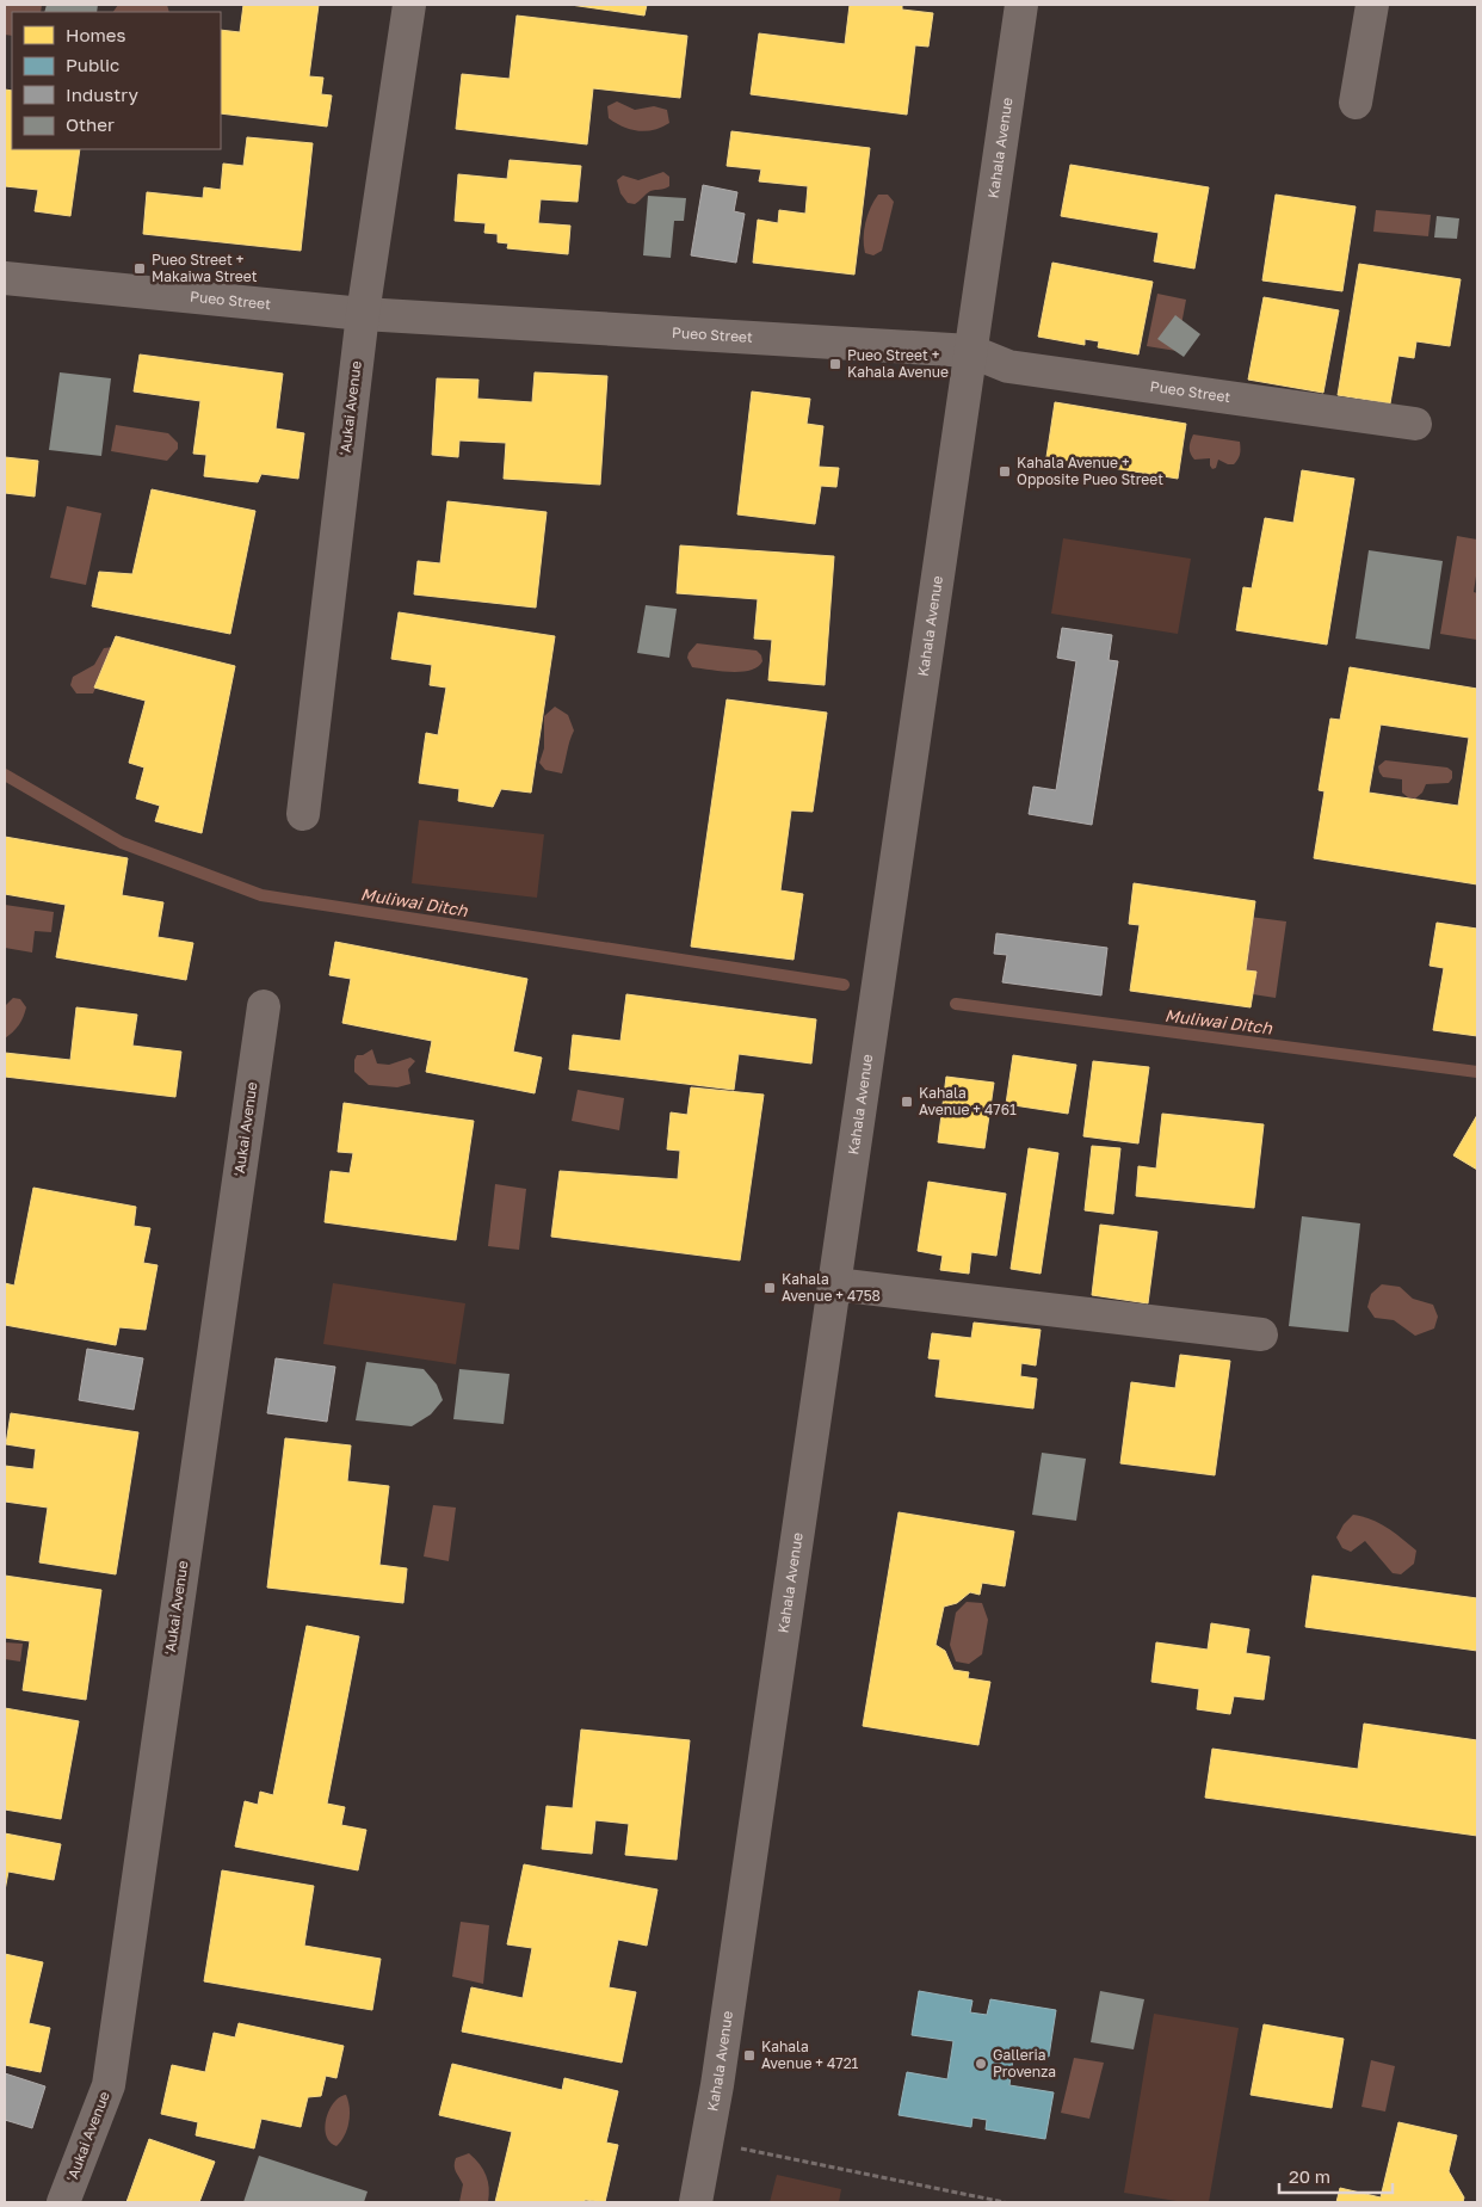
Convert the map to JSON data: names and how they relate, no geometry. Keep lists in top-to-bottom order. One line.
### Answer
{"streets":{"street":["Kahala Avenue","Pueo Street","ʻAukai Avenue"]},"crossings":[["Kahala Avenue","Pueo Street"],["Pueo Street","ʻAukai Avenue"]],"water":["Muliwai Ditch"],"places":{"transit":["Pueo Street + Makaiwa Street","Pueo Street + Kahala Avenue","Kahala Avenue + Opposite Pueo Street","Kahala Avenue + 4761","Kahala Avenue + 4758","Kahala Avenue + 4721"],"other":["Galleria Provenza"]},"legend":["Homes","Public","Industry","Other"],"scale_bar":"20 m"}
